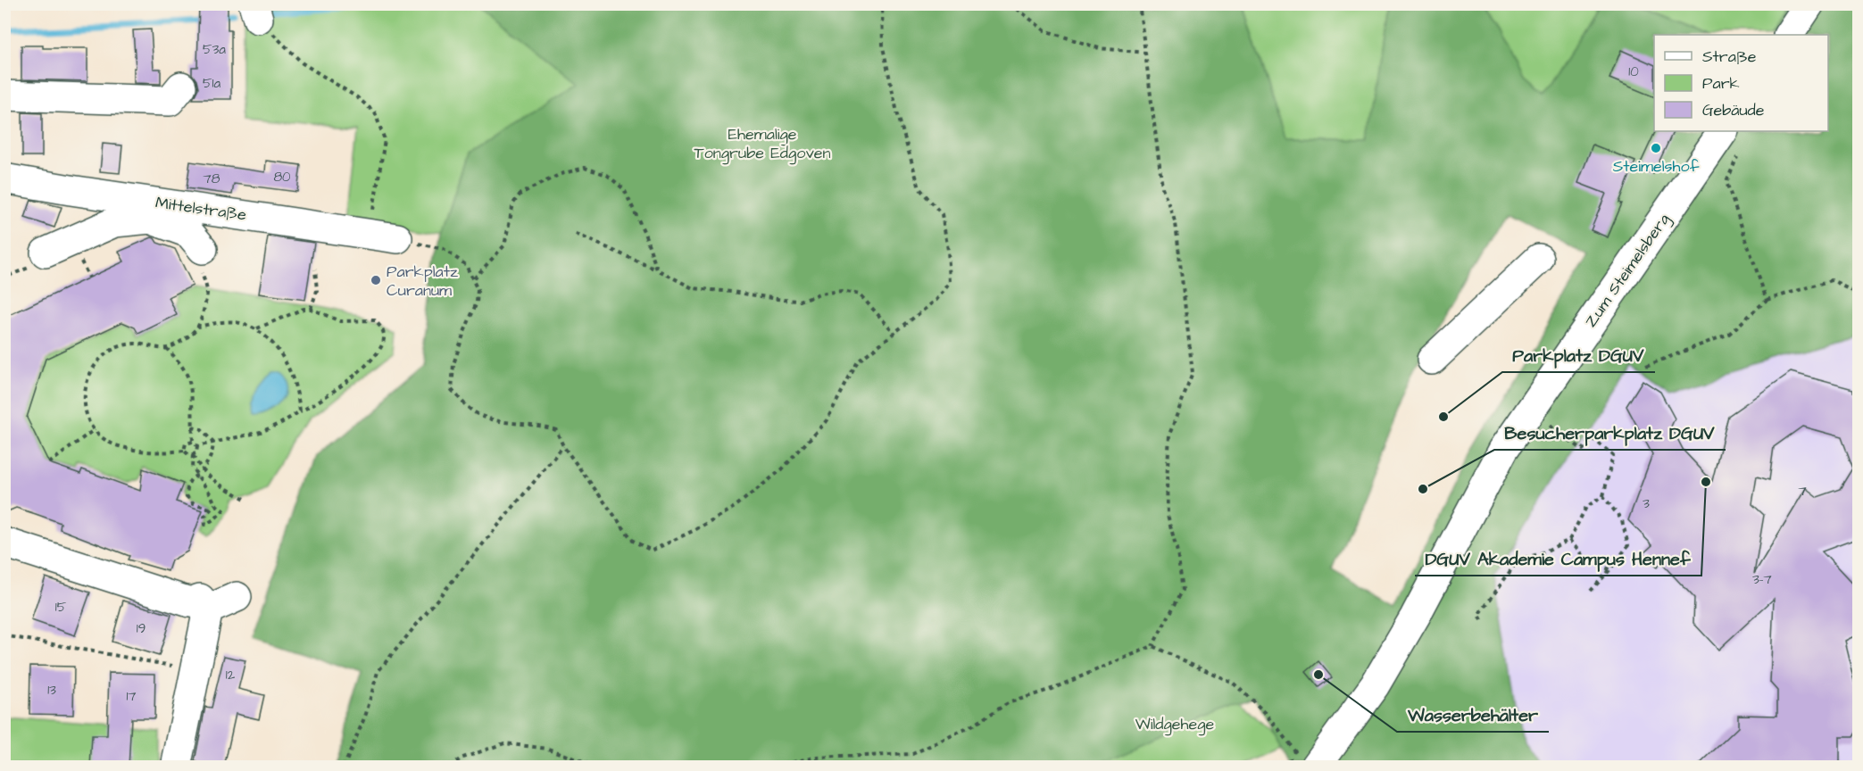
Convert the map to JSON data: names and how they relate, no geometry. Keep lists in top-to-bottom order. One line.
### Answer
{"streets":{"street":["Mittelstraße","Zum Steimelsberg"]},"parks":["Ehemalige Tongrube Edgoven","Wildgehege"],"places":["Steimelshof","Parkplatz Curanum","Parkplatz DGUV","DGUV Akademie Campus Hennef","Besucherparkplatz DGUV","Wasserbehälter"],"house_numbers":["53a","10","51a","80","78","7","3","3-7","15","19","12","13","17"],"legend":["Straße","Park","Gebäude"]}
